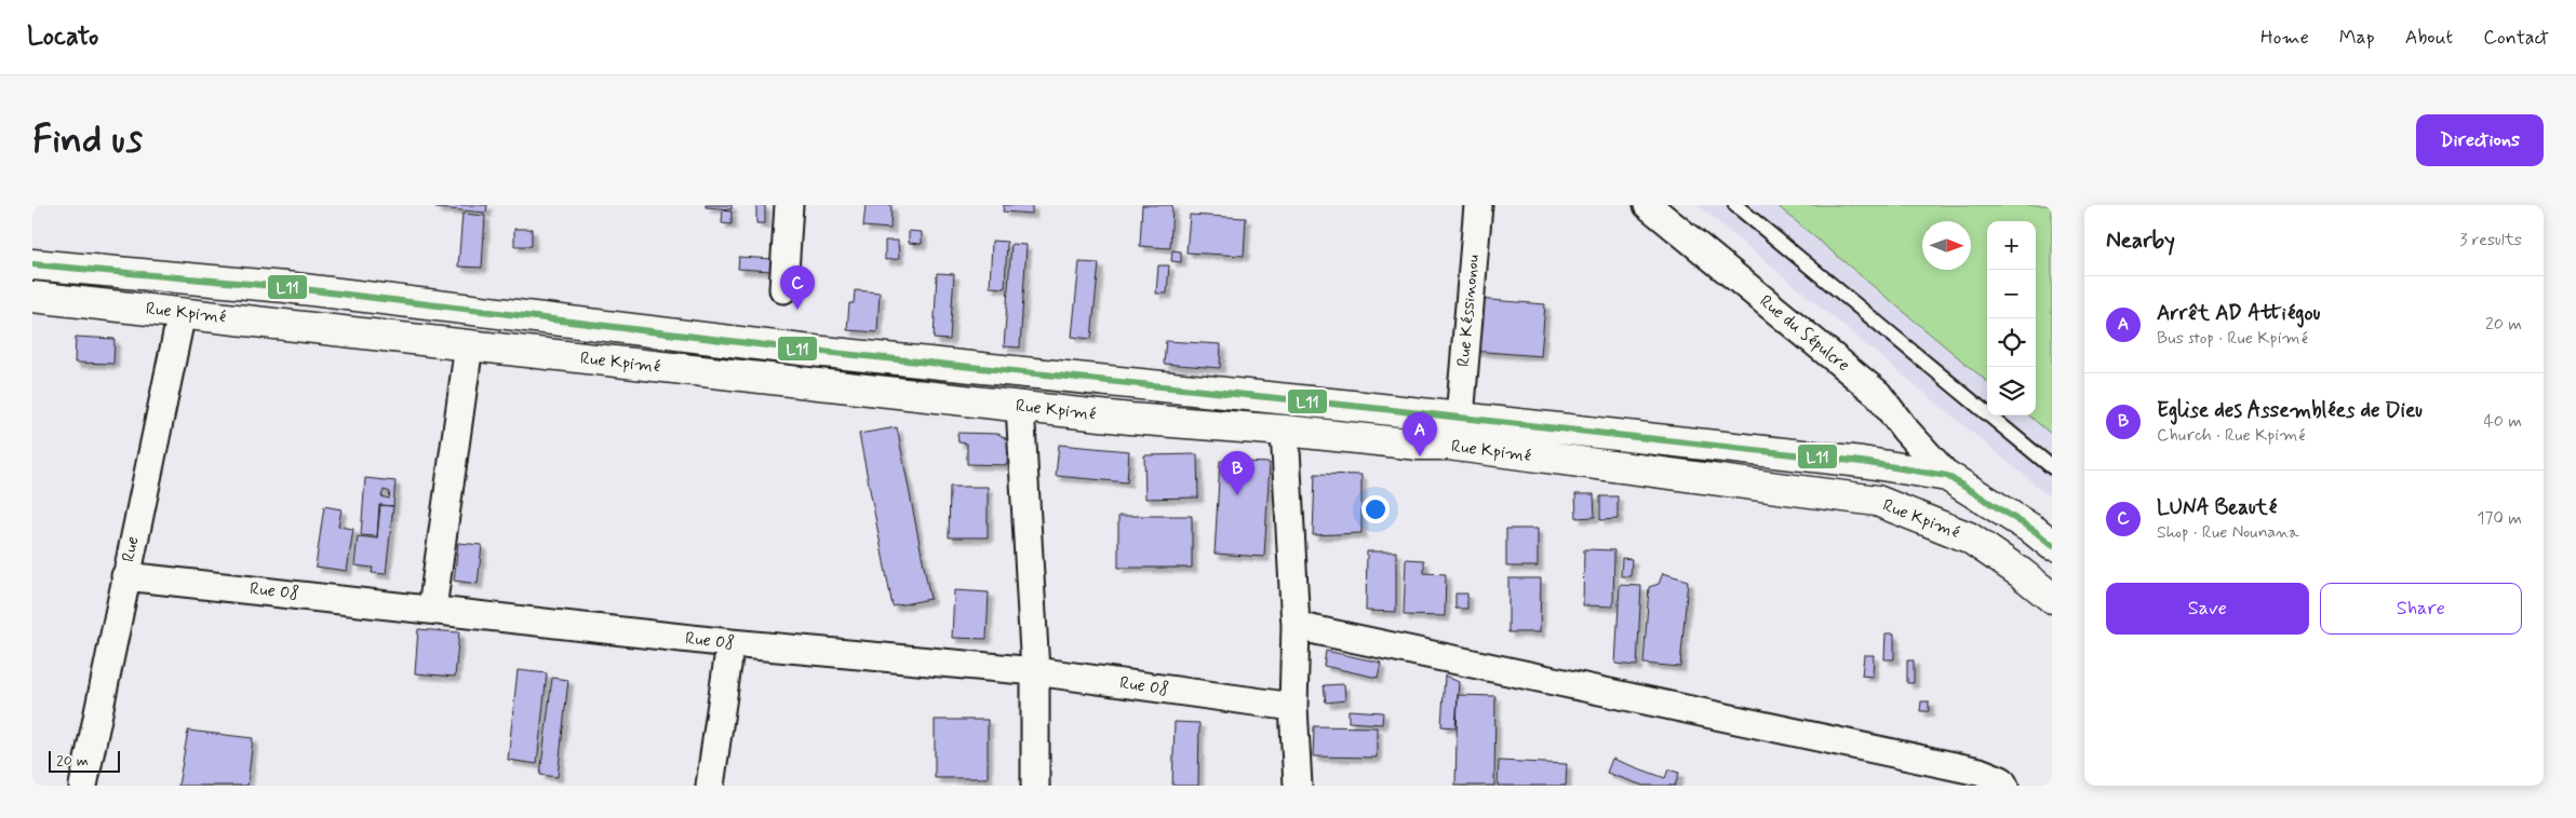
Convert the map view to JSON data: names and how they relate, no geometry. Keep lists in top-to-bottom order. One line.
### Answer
{"streets":{"main road":["Rue Kpimé"],"street":["Rue Késsinonou","Rue du Sépulcre","Rue","Rue 08"]},"crossings":[["Rue Késsinonou","Rue Kpimé"],["Rue Kpimé","Rue du Sépulcre"],["Rue Kpimé","Rue"],["Rue","Rue 08"]],"lines":["transit line L11"],"scale_bar":"20 m","north":"right","page":{"header":"Locato","nav":["Home","Map","About","Contact"],"buttons":["Directions",["Save","Share"]],"title":"Find us","heading":["Nearby","3 results"],"map_buttons":["+","−"],"pins":["C","A","B"],"list":[{"mark":"A","name":"Arrêt AD Attiégou","note":"Bus stop · Rue Kpimé","value":"20 m"},{"mark":"B","name":"Eglise des Assemblées de Dieu","note":"Church · Rue Kpimé","value":"40 m"},{"mark":"C","name":"LUNA Beauté","note":"Shop · Rue Nounana","value":"170 m"}],"scale":"20 m"}}
